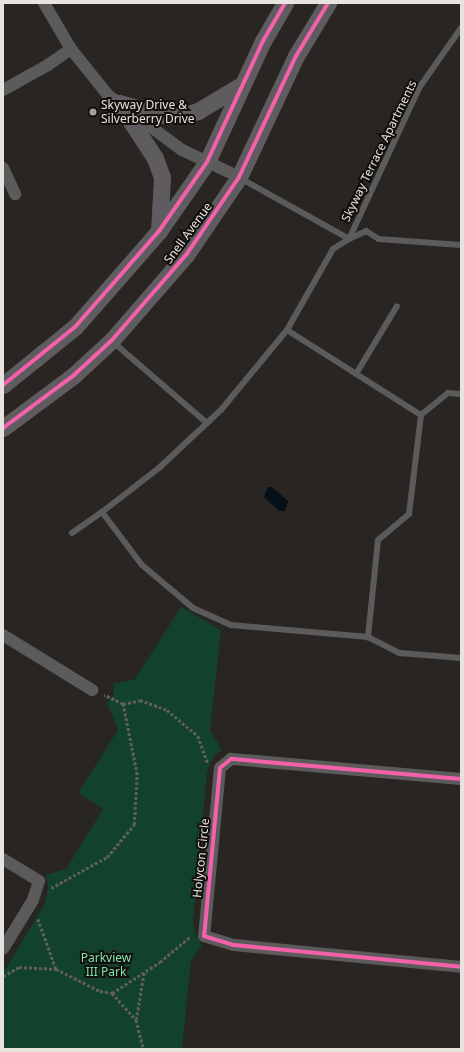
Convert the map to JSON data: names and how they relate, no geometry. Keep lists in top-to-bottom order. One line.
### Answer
{"streets":{"main road":["Snell Avenue"],"street":["Holycon Circle"],"lane":["Skyway Terrace Apartments"]},"crossings":[["Skyway Terrace Apartments","Snell Avenue"]],"parks":["Parkview III Park"],"places":["Skyway Drive & Silverberry Drive"]}
